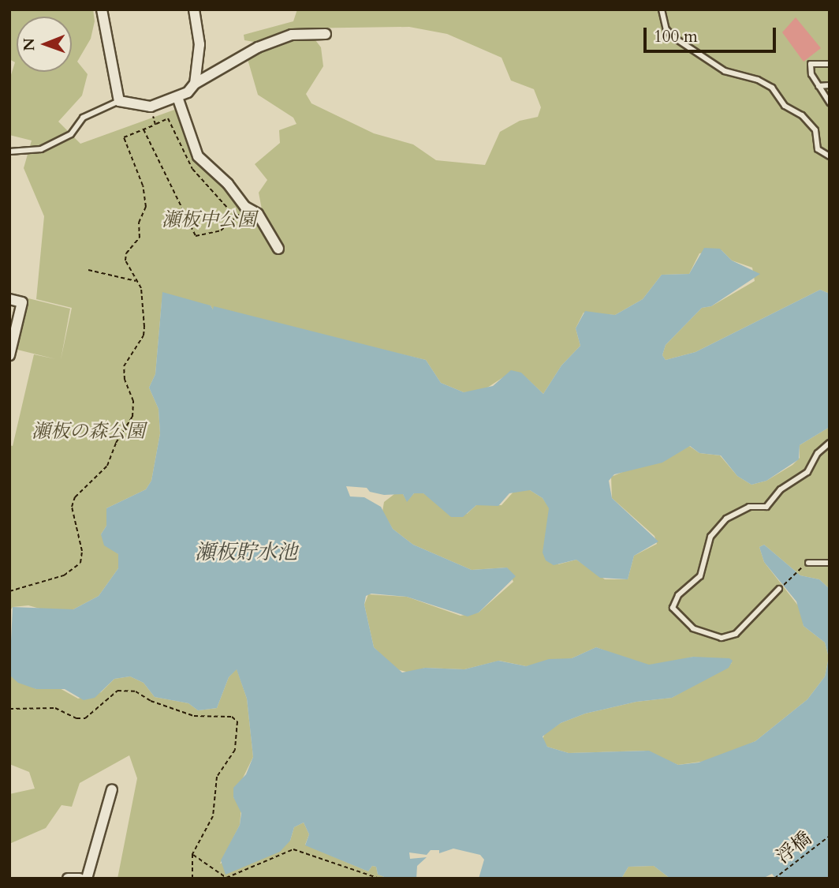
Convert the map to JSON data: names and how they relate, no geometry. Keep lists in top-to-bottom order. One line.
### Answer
{"streets":{"path":["浮橋"]},"water":["瀬板貯水池"],"parks":["瀬板中公園","瀬板の森公園"],"scale_bar":"100 m","north":"left"}
